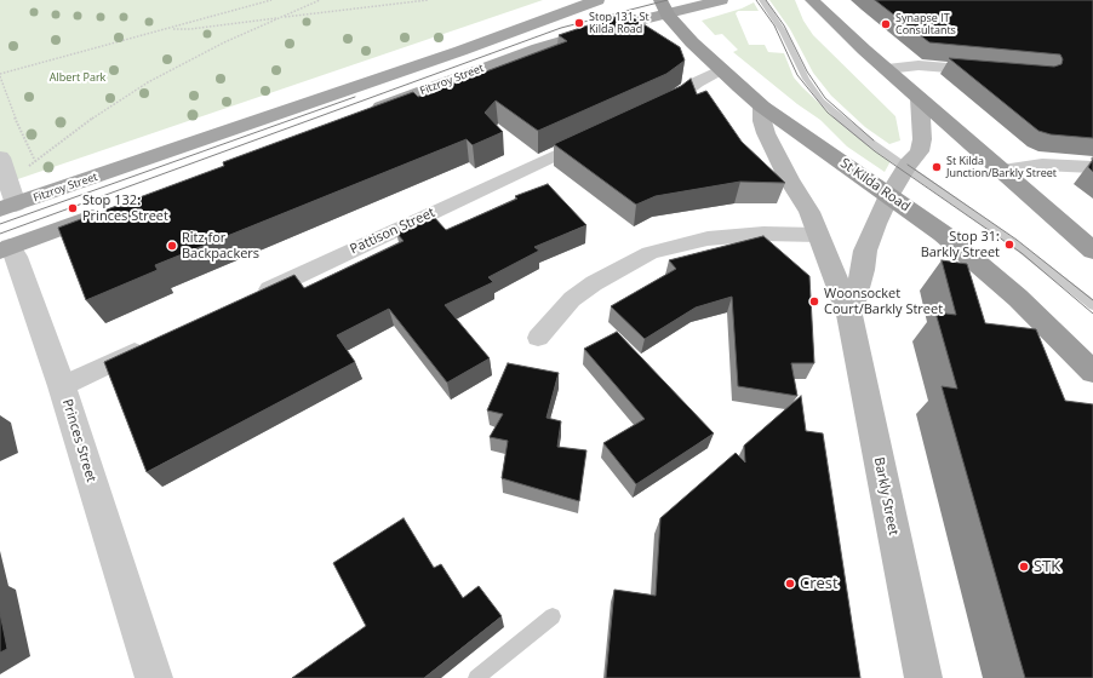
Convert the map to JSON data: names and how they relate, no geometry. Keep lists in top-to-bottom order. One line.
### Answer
{"streets":{"highway":["St Kilda Road"],"main road":["Fitzroy Street","Barkly Street"],"street":["Pattison Street","Princes Street"]},"crossings":[["Fitzroy Street","St Kilda Road"],["St Kilda Road","Barkly Street"]],"parks":["Albert Park"],"places":["Stop 131: St Kilda Road","Synapse IT Consultants","St Kilda Junction/Barkly Street","Stop 132: Princes Street","Stop 31: Barkly Street","Ritz for Backpackers","Woonsocket Court/Barkly Street","STK","Crest"]}
